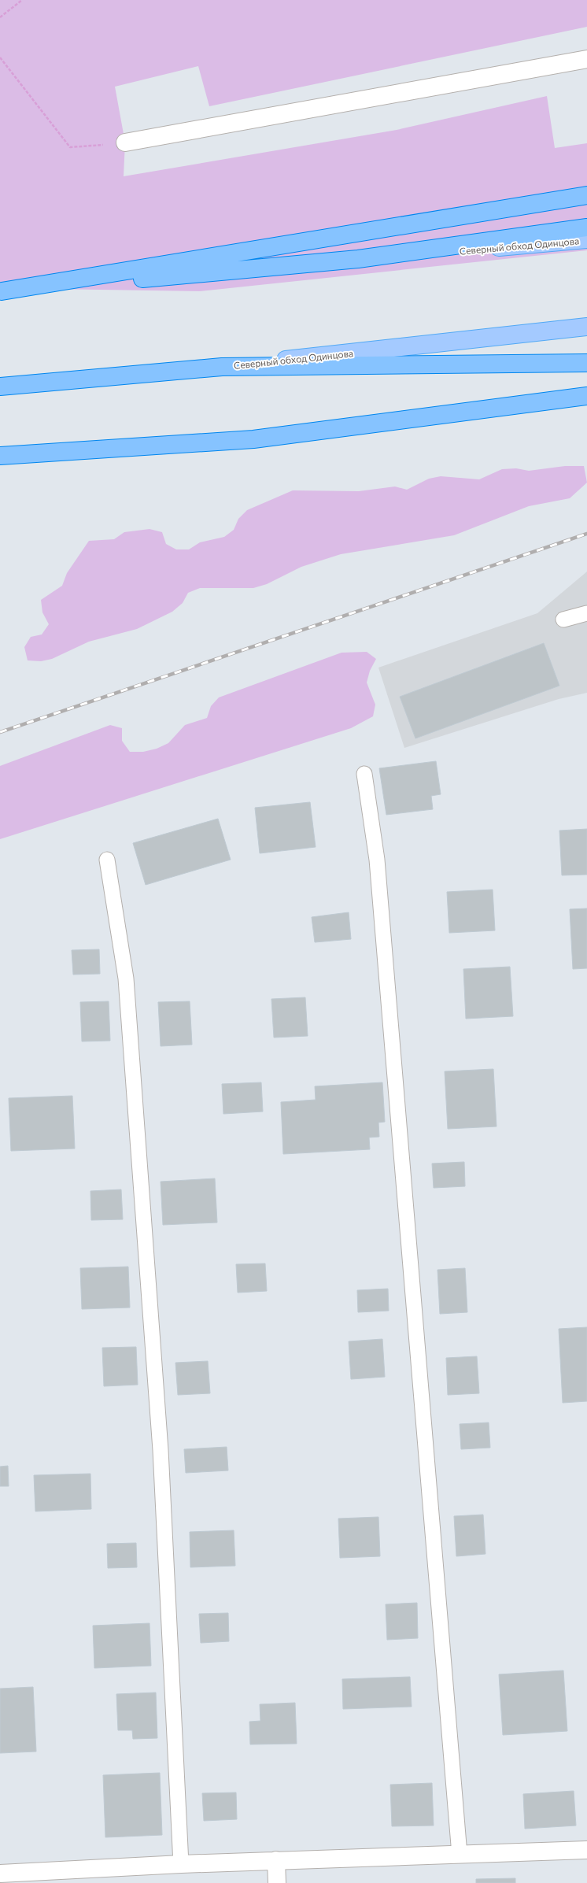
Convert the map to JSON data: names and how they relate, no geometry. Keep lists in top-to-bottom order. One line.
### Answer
{"streets":{"highway":["Северный обход Одинцова"]}}
